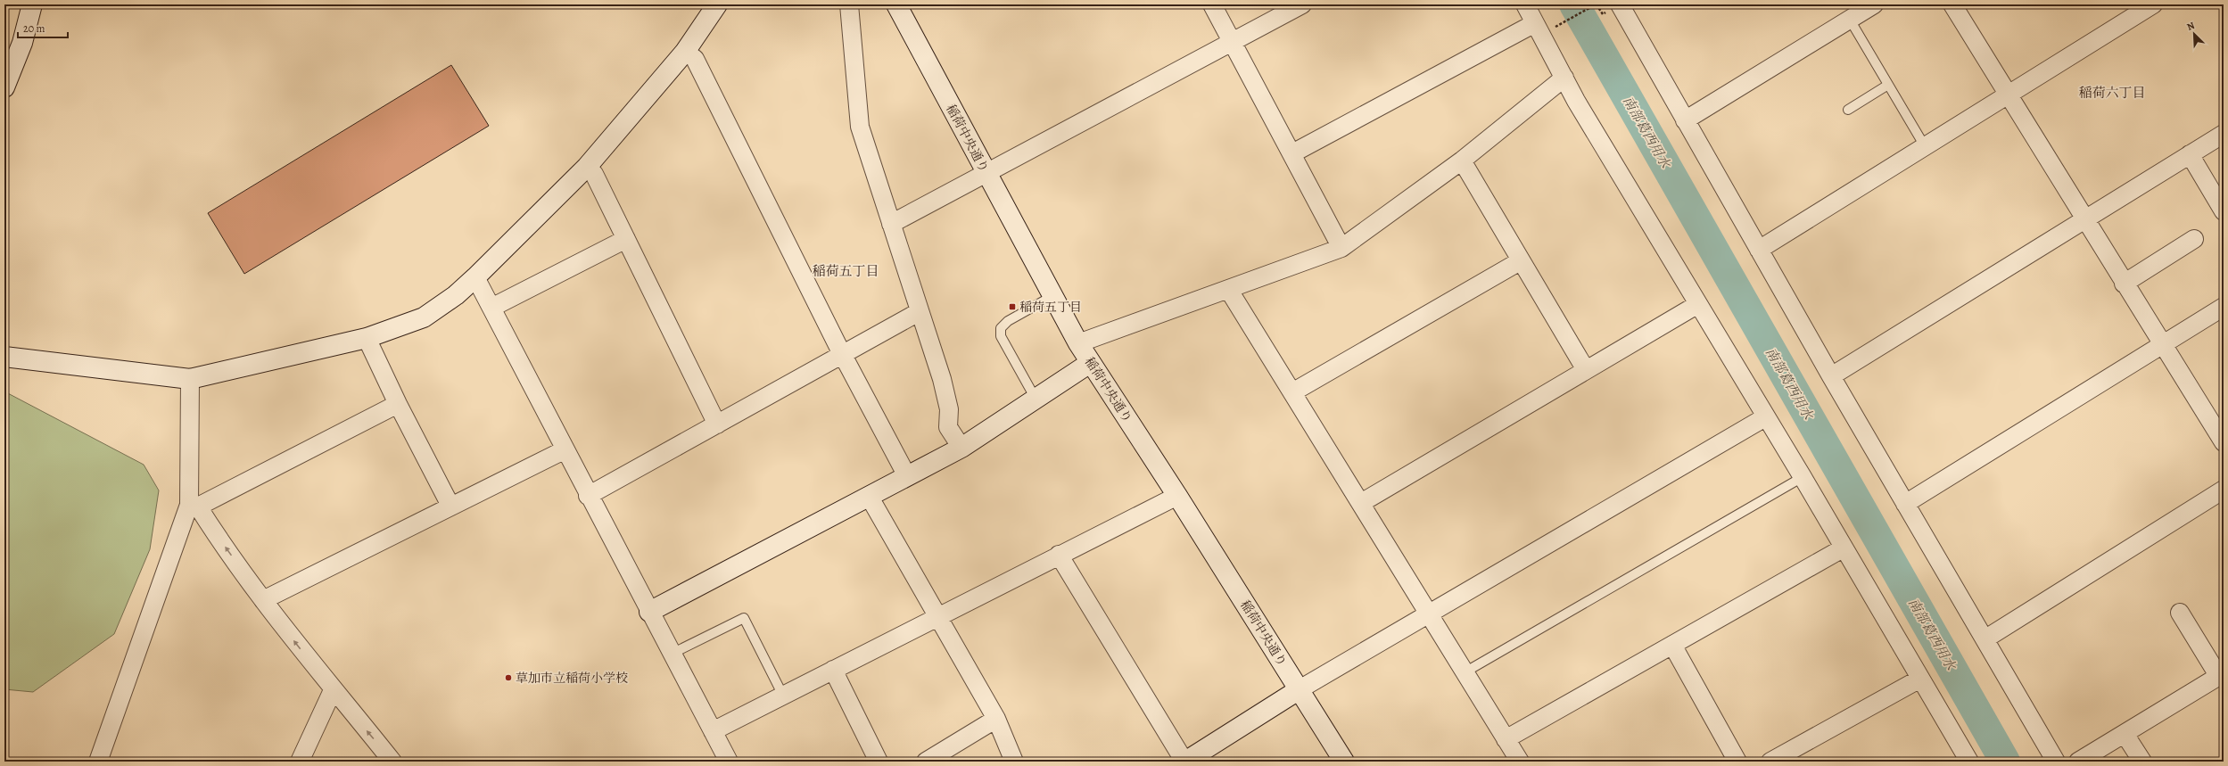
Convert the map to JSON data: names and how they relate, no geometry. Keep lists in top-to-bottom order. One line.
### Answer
{"streets":{"street":["稲荷中央通り"]},"districts":["稲荷六丁目","稲荷五丁目"],"water":["南部葛西用水"],"places":{"transit":["稲荷五丁目"],"other":["草加市立稲荷小学校"]},"scale_bar":"20 m","north":"top left"}
